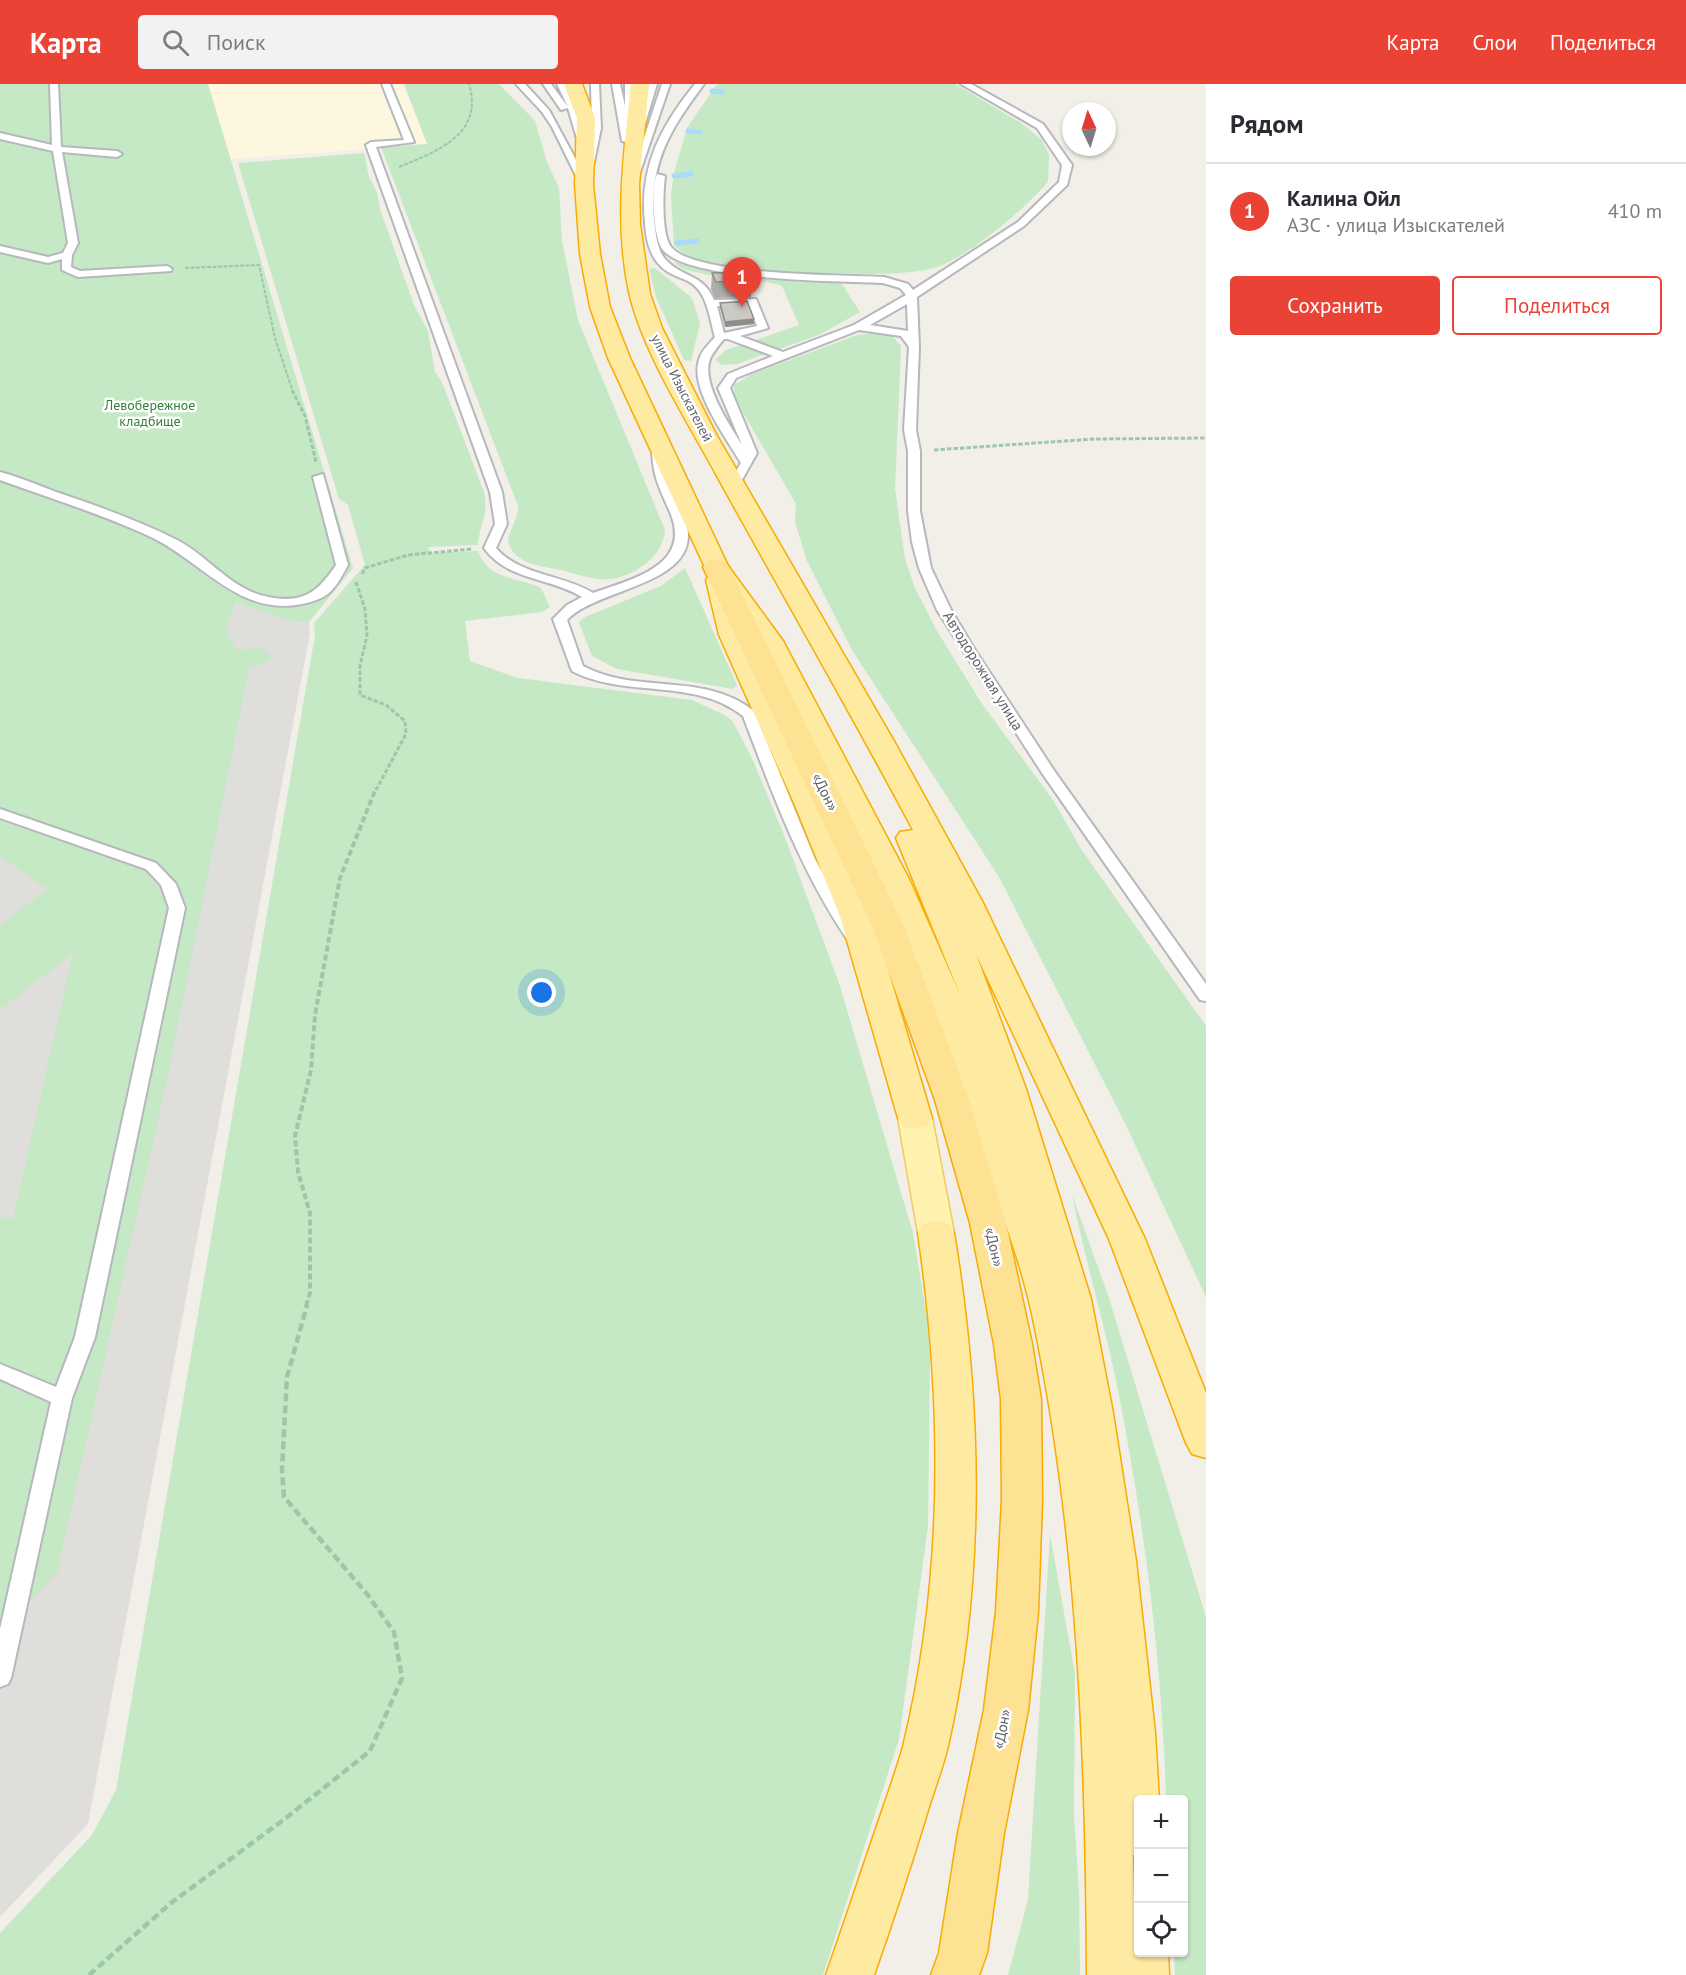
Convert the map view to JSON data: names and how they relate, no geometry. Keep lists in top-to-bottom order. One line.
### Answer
{"streets":{"highway":["улица Изыскателей","«Дон»"],"lane":["Автодорожная улица"]},"parks":["Левобережное кладбище"],"north":"top","page":{"header":"Карта","search":"Поиск","nav":["Карта","Слои","Поделиться"],"heading":"Рядом","list":[{"mark":"1","name":"Калина Ойл","note":"АЗС · улица Изыскателей","value":"410 m"}],"pins":"1","buttons":["Сохранить","Поделиться"],"map_buttons":["+","−"]}}
